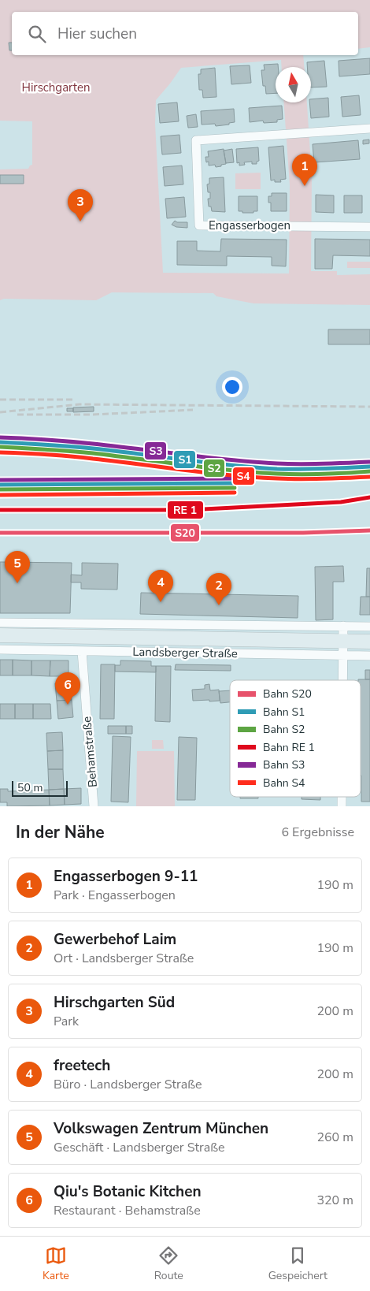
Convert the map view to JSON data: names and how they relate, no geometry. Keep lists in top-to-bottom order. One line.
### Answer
{"streets":{"main road":["Landsberger Straße"],"street":["Engasserbogen","Behamstraße"]},"crossings":[["Landsberger Straße","Behamstraße"]],"parks":["Hirschgarten"],"lines":["rail line S3","rail line S1","rail line S2","rail line S4","rail line S20"],"legend":["Bahn S20","Bahn S1","Bahn S2","Bahn RE 1","Bahn S3","Bahn S4"],"scale_bar":"50 m","north":"top","page":{"search":"Hier suchen","pins":["1","3","5","4","2","6"],"scale":"50 m","heading":["In der Nähe","6 Ergebnisse"],"list":[{"mark":"1","name":"Engasserbogen 9-11","note":"Park · Engasserbogen","value":"190 m"},{"mark":"2","name":"Gewerbehof Laim","note":"Ort · Landsberger Straße","value":"190 m"},{"mark":"3","name":"Hirschgarten Süd","note":"Park","value":"200 m"},{"mark":"4","name":"freetech","note":"Büro · Landsberger Straße","value":"200 m"},{"mark":"5","name":"Volkswagen Zentrum München","note":"Geschäft · Landsberger Straße","value":"260 m"},{"mark":"6","name":"Qiu's Botanic Kitchen","note":"Restaurant · Behamstraße","value":"320 m"}],"nav":["Karte","Route","Gespeichert"]}}
